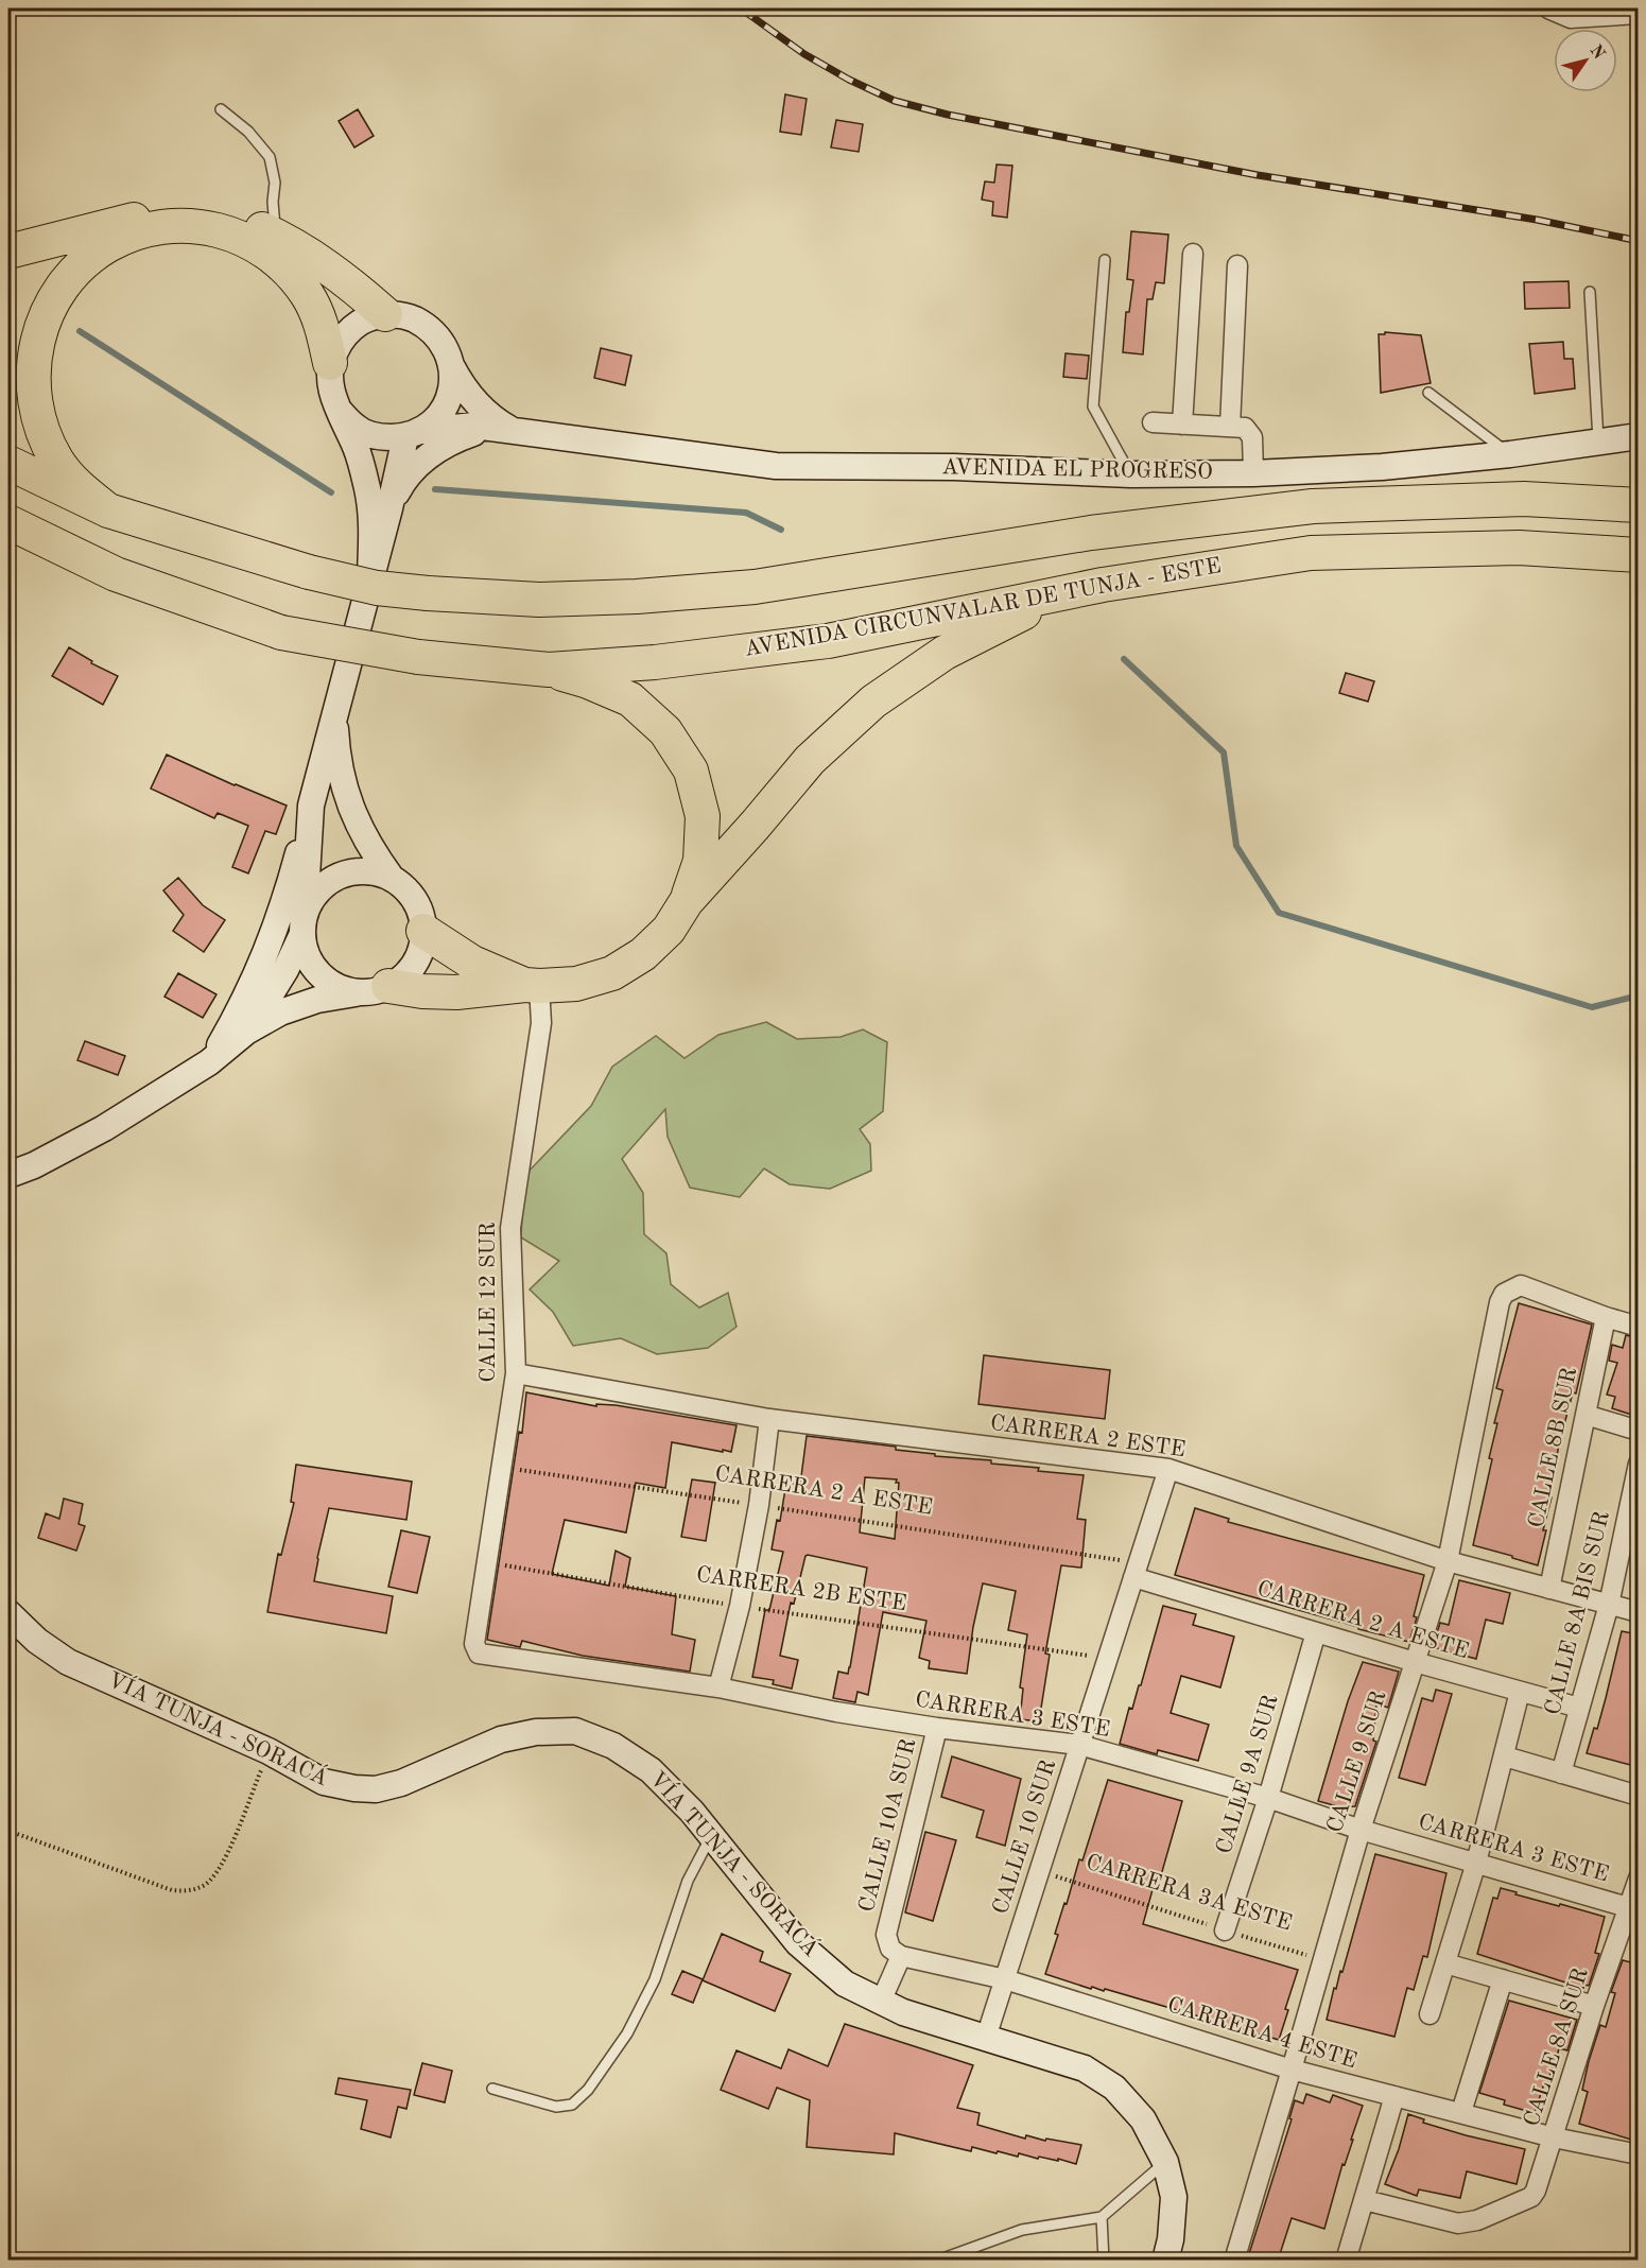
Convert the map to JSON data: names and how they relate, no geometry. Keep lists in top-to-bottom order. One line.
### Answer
{"streets":{"highway":["AVENIDA CIRCUNVALAR DE TUNJA - ESTE"],"main road":["AVENIDA EL PROGRESO","VÍA TUNJA - SORACÁ"],"street":["CALLE 12 SUR","CARRERA 2 ESTE","CALLE 8B SUR","CARRERA 2 A ESTE","CALLE 8A BIS SUR","CARRERA 3 ESTE","CALLE 9 SUR","CALLE 9A SUR","CALLE 10A SUR","CALLE 10 SUR","CARRERA 4 ESTE","CALLE 8A SUR"],"path":["CARRERA 2B ESTE","CARRERA 3A ESTE"]},"crossings":[["CALLE 12 SUR","CARRERA 2 ESTE"],["CALLE 12 SUR","CARRERA 2 A ESTE"],["CALLE 12 SUR","CARRERA 2B ESTE"],["CALLE 12 SUR","CARRERA 3 ESTE"],["CARRERA 2 ESTE","CALLE 8B SUR"],["CARRERA 2 ESTE","CALLE 8A BIS SUR"],["CARRERA 2 ESTE","CALLE 9 SUR"],["CARRERA 2 ESTE","CALLE 10 SUR"],["CALLE 8B SUR","CALLE 9 SUR"],["CARRERA 2 A ESTE","CALLE 8A BIS SUR"],["CARRERA 2 A ESTE","CALLE 9 SUR"],["CARRERA 2 A ESTE","CALLE 9A SUR"],["CARRERA 2 A ESTE","CALLE 10 SUR"],["CARRERA 2B ESTE","CALLE 10 SUR"],["CARRERA 3 ESTE","CALLE 9 SUR"],["CARRERA 3 ESTE","CALLE 9A SUR"],["CARRERA 3 ESTE","CALLE 10A SUR"],["CARRERA 3 ESTE","CALLE 10 SUR"],["CARRERA 3 ESTE","CALLE 8A SUR"],["VÍA TUNJA - SORACÁ","CALLE 10 SUR"],["CALLE 9 SUR","CARRERA 3A ESTE"],["CALLE 9 SUR","CARRERA 4 ESTE"],["CALLE 9A SUR","CARRERA 3A ESTE"],["CALLE 10A SUR","CARRERA 4 ESTE"],["CALLE 10 SUR","CARRERA 3A ESTE"],["CALLE 10 SUR","CARRERA 4 ESTE"],["CARRERA 4 ESTE","CALLE 8A SUR"]],"north":"top right"}
